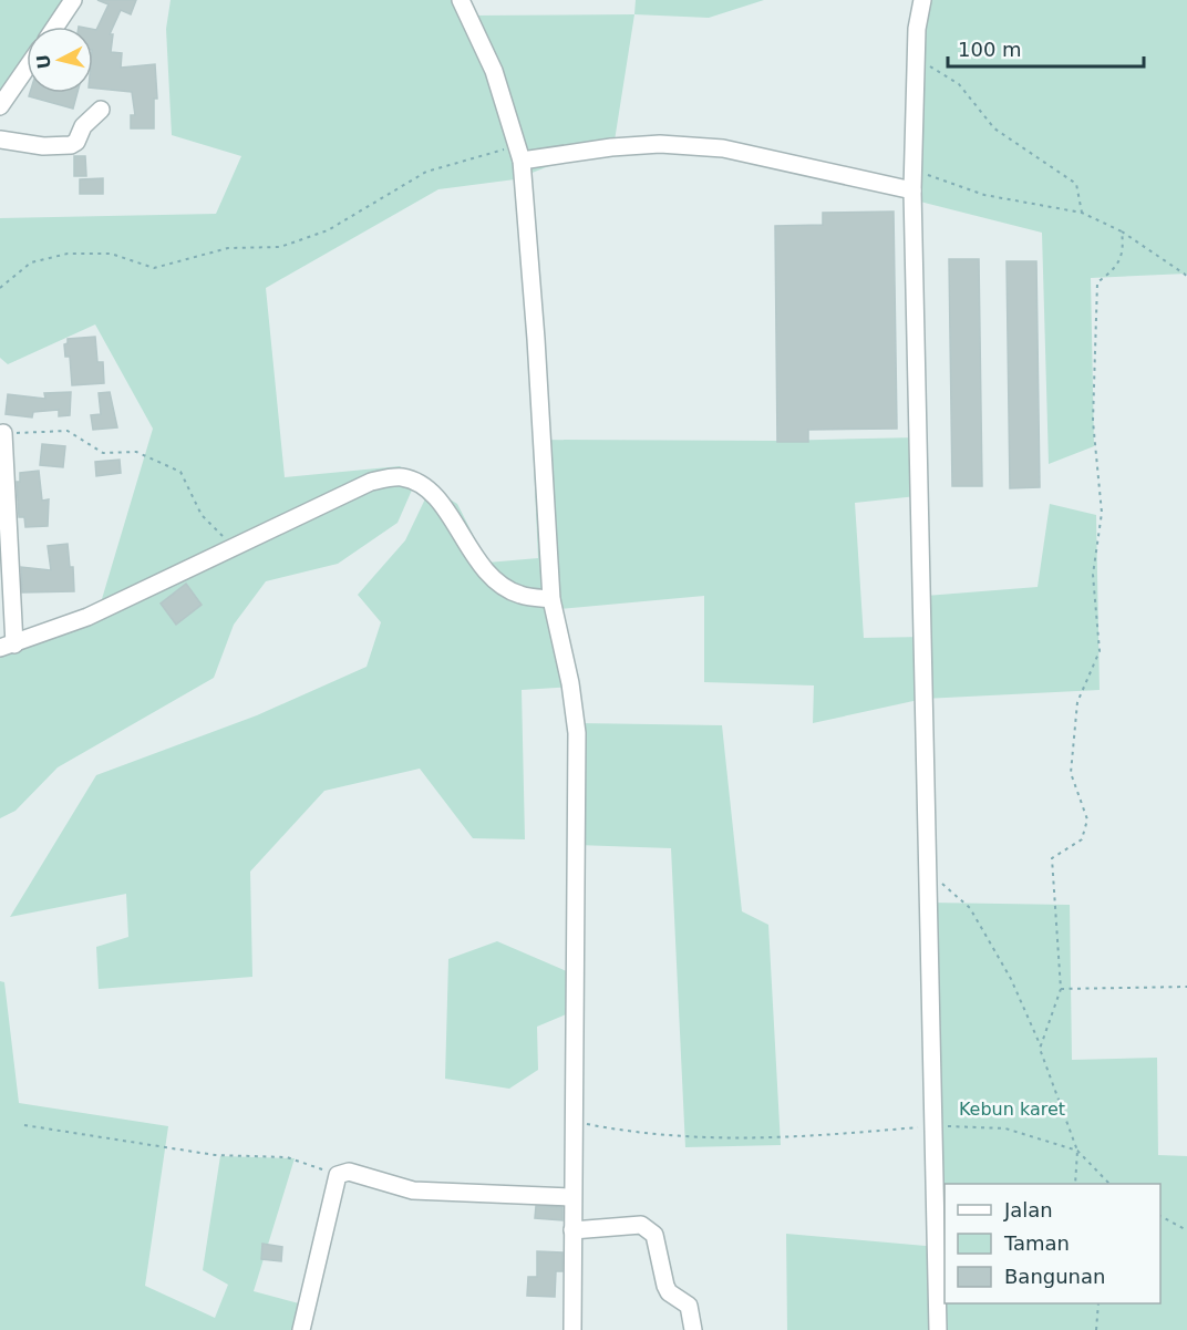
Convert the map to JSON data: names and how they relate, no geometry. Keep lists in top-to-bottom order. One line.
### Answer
{"parks":["Kebun karet"],"legend":["Jalan","Taman","Bangunan"],"scale_bar":"100 m","north":"left"}
